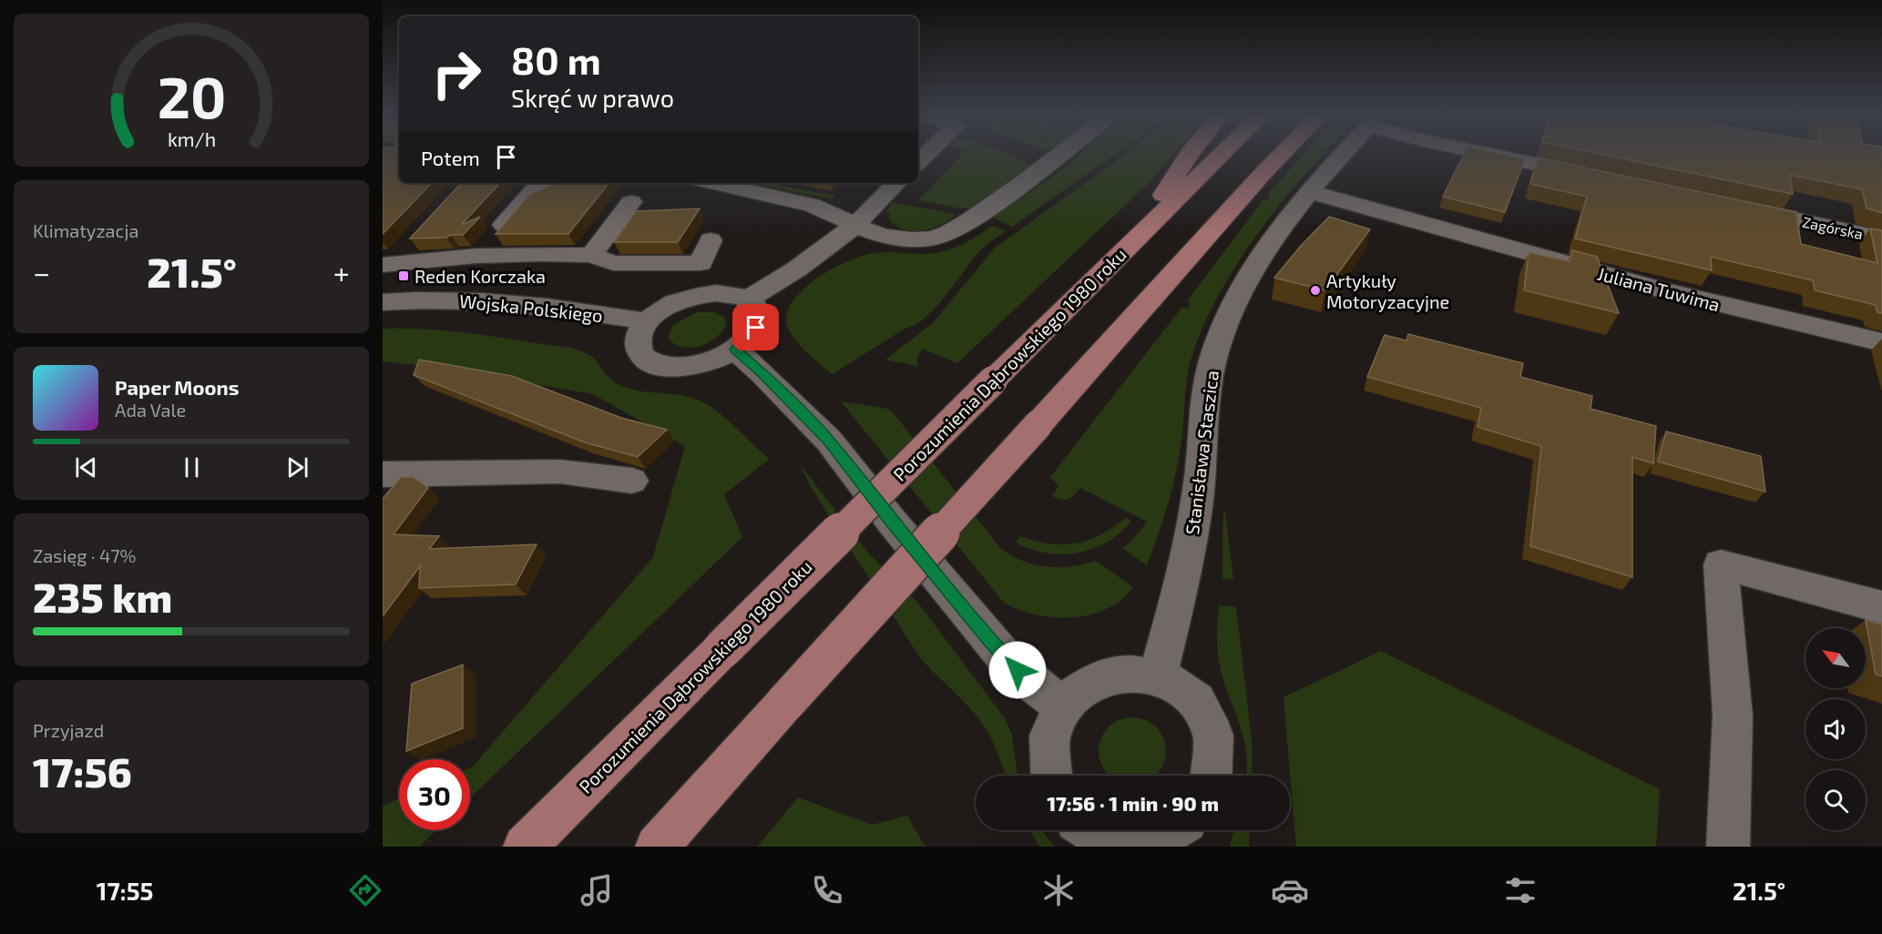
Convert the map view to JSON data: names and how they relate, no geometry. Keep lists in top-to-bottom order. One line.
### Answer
{"streets":{"main road":["Porozumienia Dąbrowskiego 1980 roku"],"street":["Zagórska","Juliana Tuwima","Wojska Polskiego","Stanisława Staszica"]},"crossings":[["Juliana Tuwima","Stanisława Staszica"]],"places":{"transit":["Reden Korczaka"],"other":["Artykuły Motoryzacyjne"]},"north":"top left","page":{"turn":["80 m","Skręć w prawo"],"then":"Potem","tile":["Klimatyzacja",["Zasięg · 47%","235 km"],["Przyjazd","17:56"]],"heat":["−","21.5°","+"],"song":["Paper Moons","Ada Vale"],"limit":"30","trip":"17:56 · 1 min · 90 m","tabs":["17:55","21.5°"],"gauge":["20","km/h"]}}
